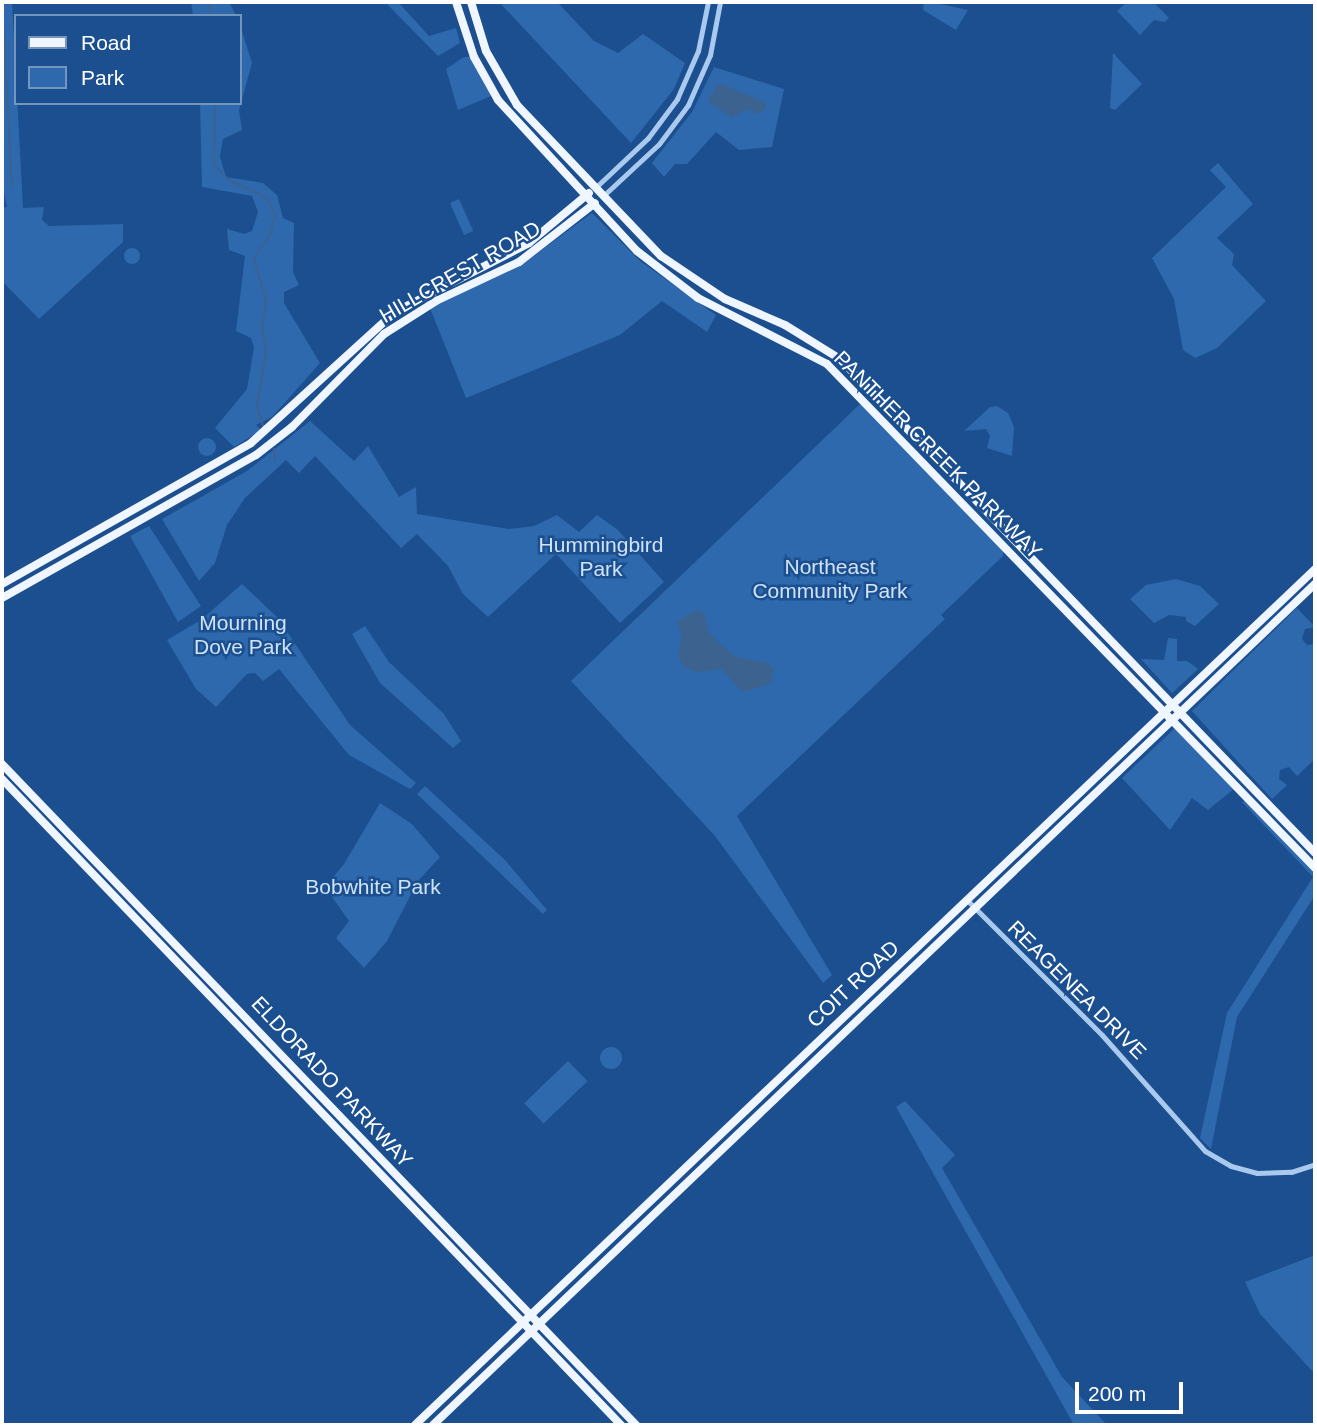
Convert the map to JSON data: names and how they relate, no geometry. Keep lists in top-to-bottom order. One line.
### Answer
{"streets":{"main road":["HILLCREST ROAD","PANTHER CREEK PARKWAY","COIT ROAD","ELDORADO PARKWAY"],"street":["REAGENEA DRIVE"]},"crossings":[["HILLCREST ROAD","PANTHER CREEK PARKWAY"],["PANTHER CREEK PARKWAY","COIT ROAD"],["COIT ROAD","REAGENEA DRIVE"],["COIT ROAD","ELDORADO PARKWAY"]],"parks":["Hummingbird Park","Northeast Community Park","Mourning Dove Park","Bobwhite Park"],"legend":["Road","Park"],"scale_bar":"200 m"}
